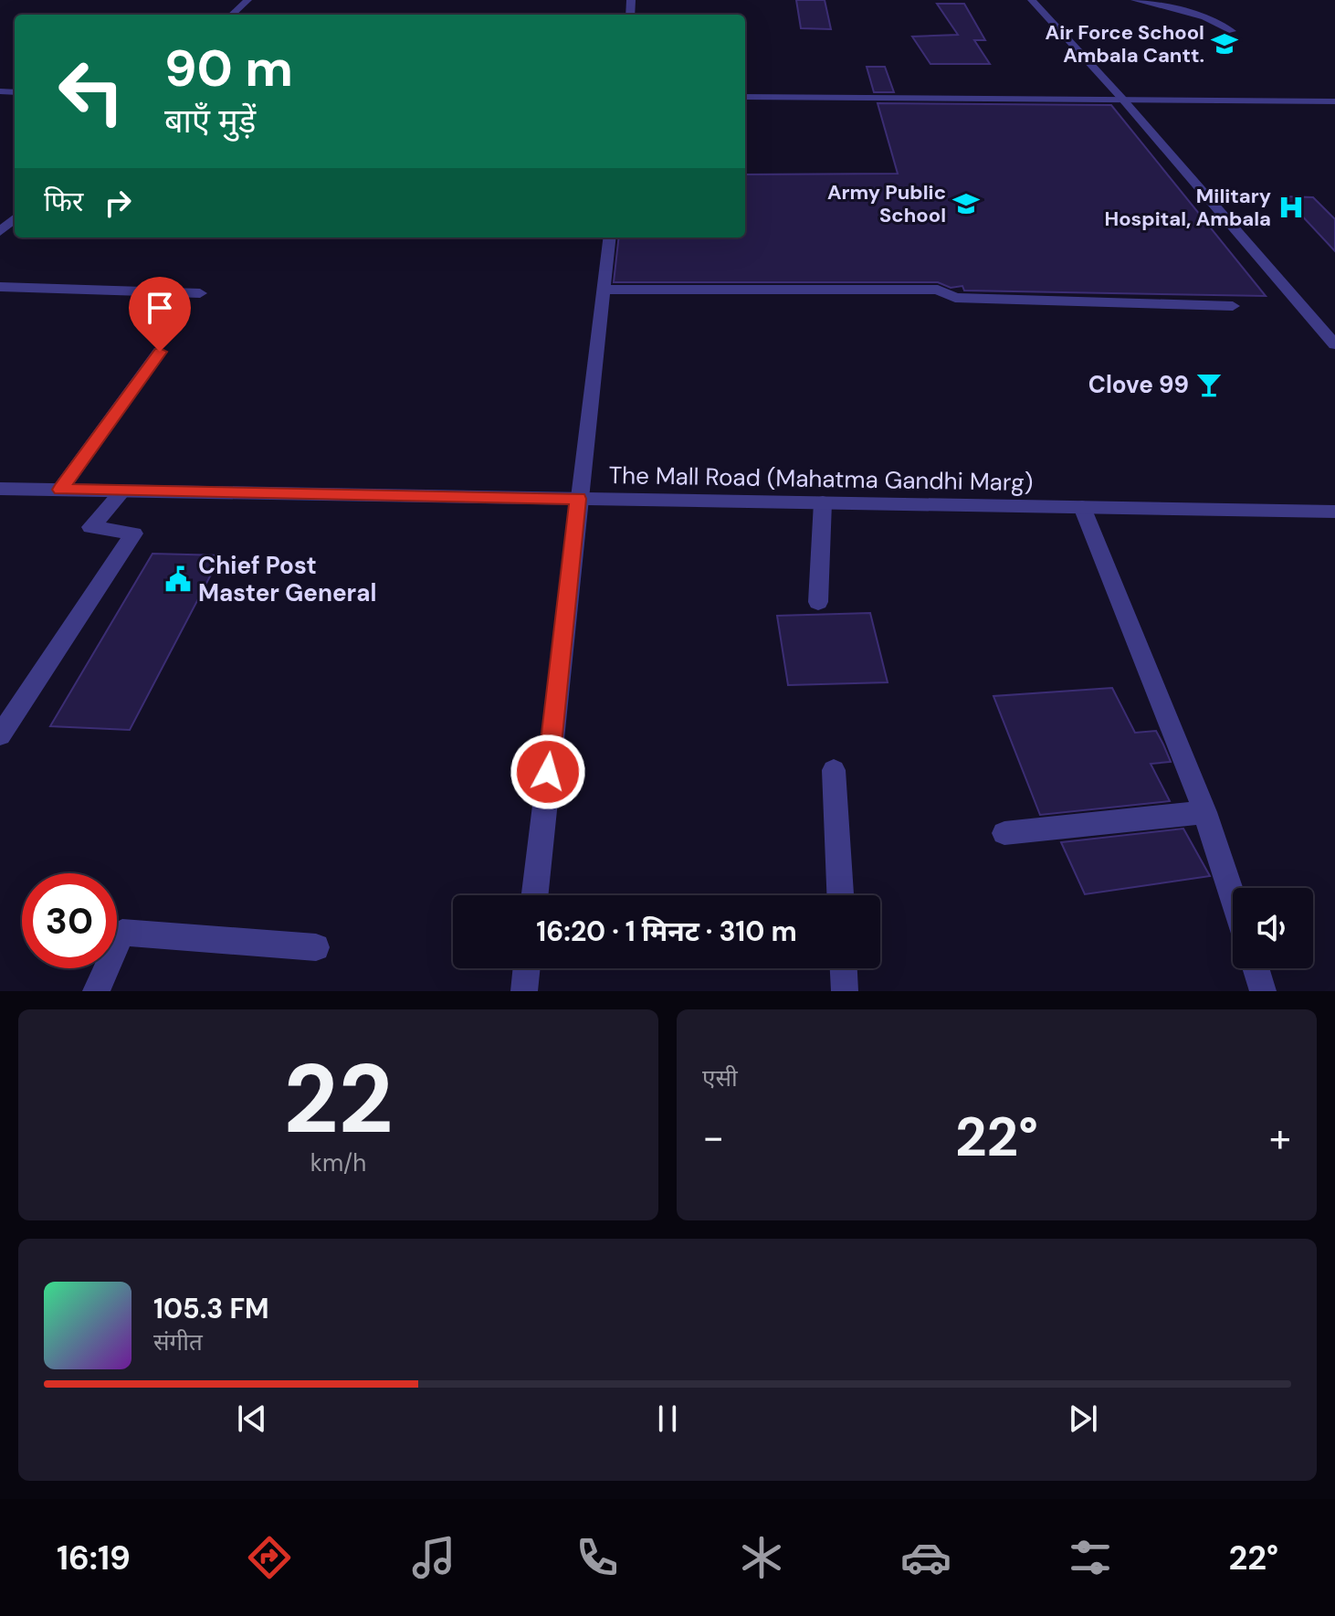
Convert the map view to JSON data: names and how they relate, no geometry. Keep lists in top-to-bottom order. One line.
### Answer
{"streets":{"street":["The Mall Road (Mahatma Gandhi Marg)"]},"places":{"school or university":["Air Force School Ambala Cantt.","Army Public School"],"hospital":["Military Hospital, Ambala"],"bar":["Clove 99"],"public building":["Chief Post Master General"]},"page":{"turn":["90 m","बाएँ मुड़ें"],"then":"फिर","limit":"30","trip":"16:20 · 1 मिनट · 310 m","tile":[["22","km/h"],"एसी"],"heat":["−","22°","+"],"song":["105.3 FM","संगीत"],"tabs":["16:19","22°"]}}
